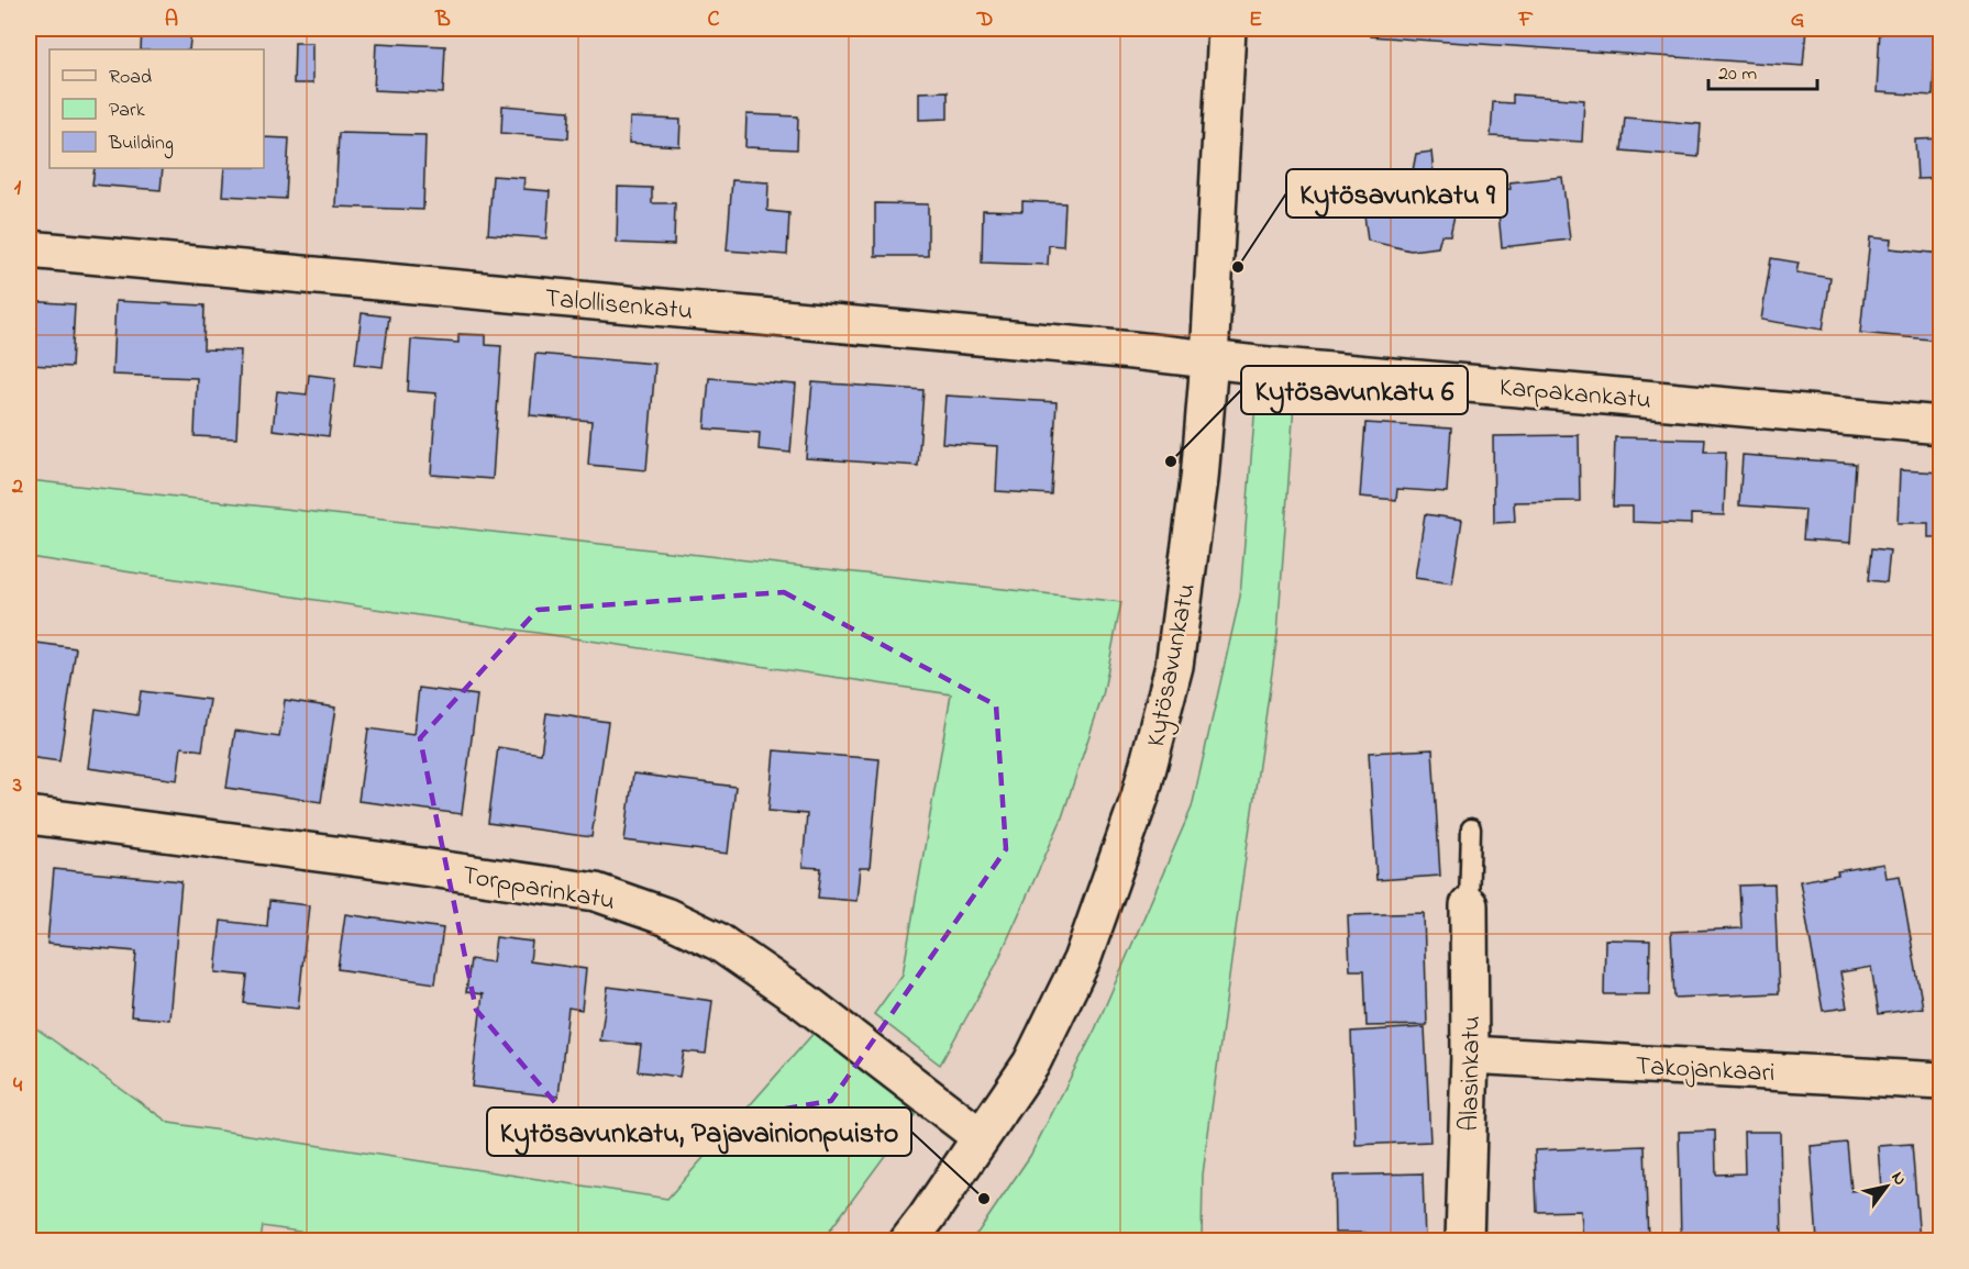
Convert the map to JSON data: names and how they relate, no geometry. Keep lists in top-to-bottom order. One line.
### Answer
{"streets":{"street":["Talollisenkatu","Karpakankatu","Kytösavunkatu","Torpparinkatu","Takojankaari","Alasinkatu"]},"crossings":[["Talollisenkatu","Karpakankatu"],["Talollisenkatu","Kytösavunkatu"],["Karpakankatu","Kytösavunkatu"],["Kytösavunkatu","Torpparinkatu"],["Takojankaari","Alasinkatu"]],"places":["Kytösavunkatu 9","Kytösavunkatu 6","Kytösavunkatu, Pajavainionpuisto"],"legend":["Road","Park","Building"],"scale_bar":"20 m","north":"top right","grid":{"columns":["A","B","C","D","E","F","G"],"rows":["1","2","3","4"]}}
